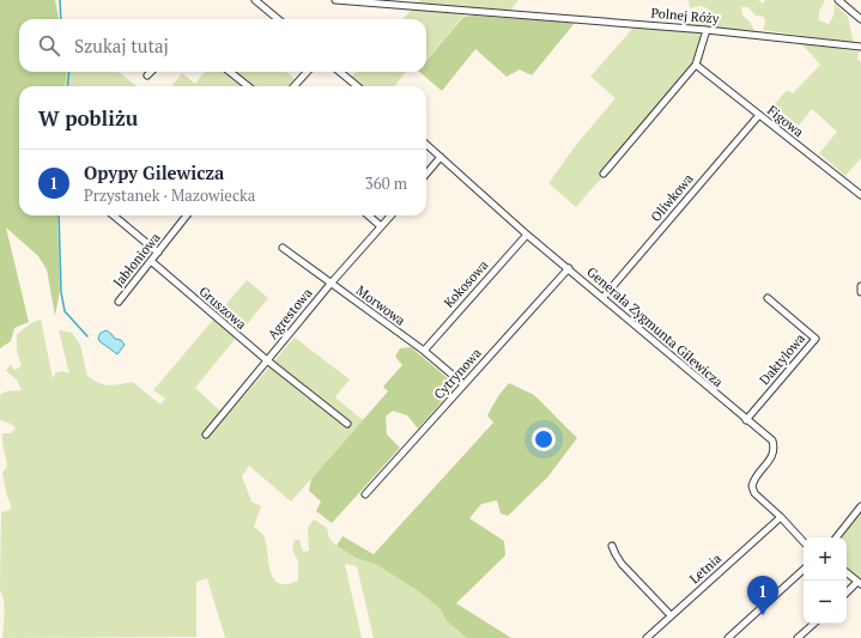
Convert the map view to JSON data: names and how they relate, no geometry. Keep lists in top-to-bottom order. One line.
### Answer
{"streets":{"street":["Polnej Róży","Figowa","Oliwkowa","Jabłoniowa","Kokosowa","Morwowa","Gruszowa","Agrestowa","Generała Zygmunta Gilewicza","Daktylowa","Cytrynowa","Letnia"]},"crossings":[["Figowa","Oliwkowa"],["Oliwkowa","Generała Zygmunta Gilewicza"],["Jabłoniowa","Gruszowa"],["Kokosowa","Morwowa"],["Kokosowa","Generała Zygmunta Gilewicza"],["Morwowa","Agrestowa"],["Morwowa","Cytrynowa"],["Gruszowa","Agrestowa"],["Generała Zygmunta Gilewicza","Daktylowa"],["Generała Zygmunta Gilewicza","Cytrynowa"],["Generała Zygmunta Gilewicza","Letnia"]],"page":{"search":"Szukaj tutaj","heading":"W pobliżu","list":[{"mark":"1","name":"Opypy Gilewicza","note":"Przystanek · Mazowiecka","value":"360 m"}],"map_buttons":["+","−"],"pins":"1"}}
